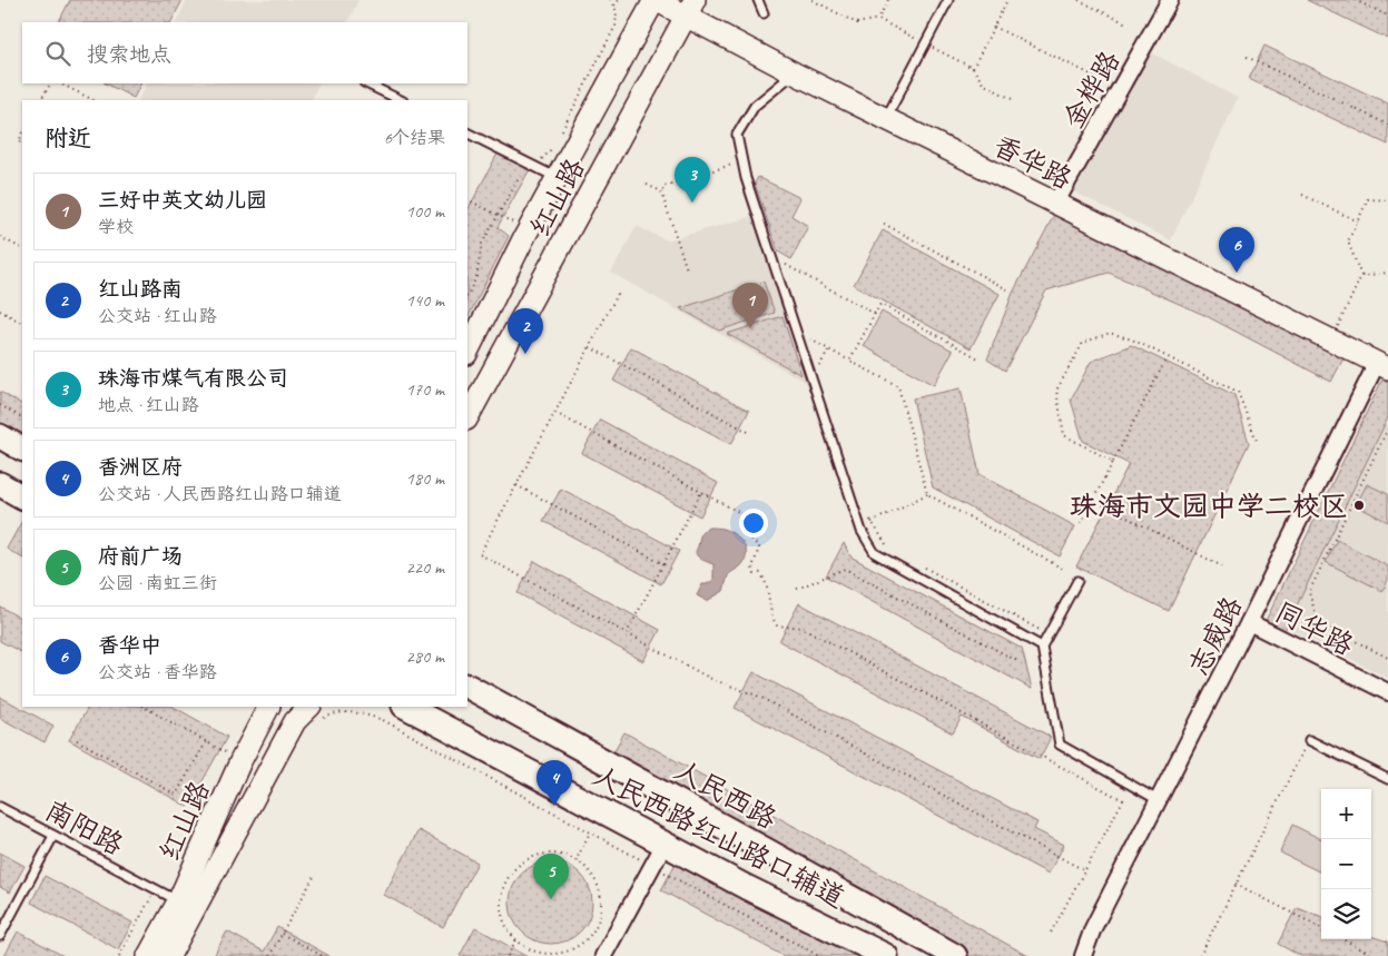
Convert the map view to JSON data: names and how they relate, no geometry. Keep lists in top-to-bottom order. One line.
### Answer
{"streets":{"main road":["香华路","红山路","人民西路","人民西路红山路口辅道"],"street":["金桦路","同华路","志威路"],"lane":["南阳路"]},"crossings":[["金桦路","香华路"],["香华路","红山路"],["香华路","志威路"],["红山路","南阳路"],["同华路","志威路"]],"places":["珠海市文园中学二校区"],"page":{"search":"搜索地点","heading":["附近","6个结果"],"pins":["3","6","1","2","4","5"],"list":[{"mark":"1","name":"三好中英文幼儿园","note":"学校","value":"100 m"},{"mark":"2","name":"红山路南","note":"公交站 · 红山路","value":"140 m"},{"mark":"3","name":"珠海市煤气有限公司","note":"地点 · 红山路","value":"170 m"},{"mark":"4","name":"香洲区府","note":"公交站 · 人民西路红山路口辅道","value":"180 m"},{"mark":"5","name":"府前广场","note":"公园 · 南虹三街","value":"220 m"},{"mark":"6","name":"香华中","note":"公交站 · 香华路","value":"280 m"}],"map_buttons":["+","−"]}}
